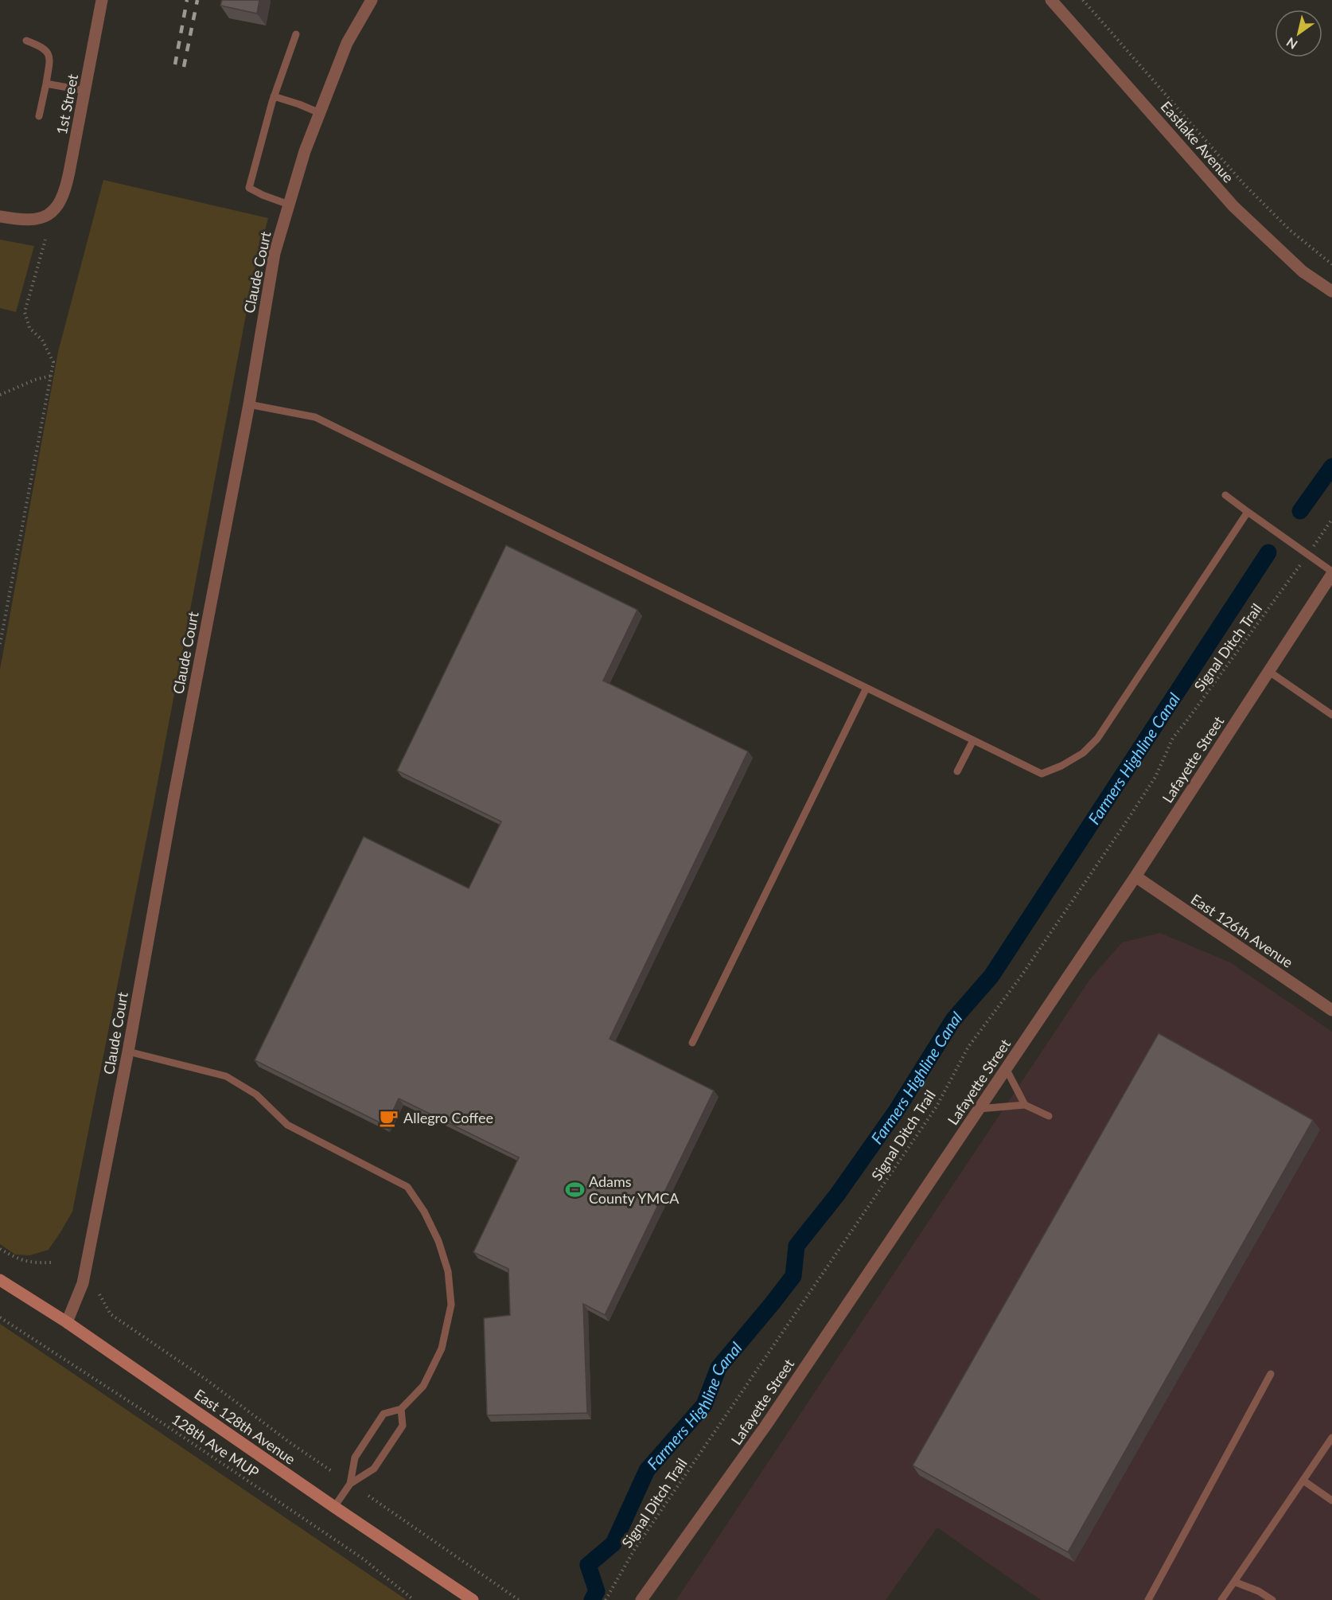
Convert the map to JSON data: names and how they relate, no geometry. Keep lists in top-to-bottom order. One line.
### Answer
{"streets":{"main road":["East 128th Avenue"],"street":["1st Street","Eastlake Avenue","Claude Court","Lafayette Street","East 126th Avenue"],"path":["Signal Ditch Trail","128th Ave MUP"]},"crossings":[["Claude Court","East 128th Avenue"],["Lafayette Street","East 126th Avenue"]],"water":["Farmers Highline Canal"],"places":{"cafe":["Allegro Coffee"],"sports":["Adams County YMCA"]},"north":"bottom left"}
